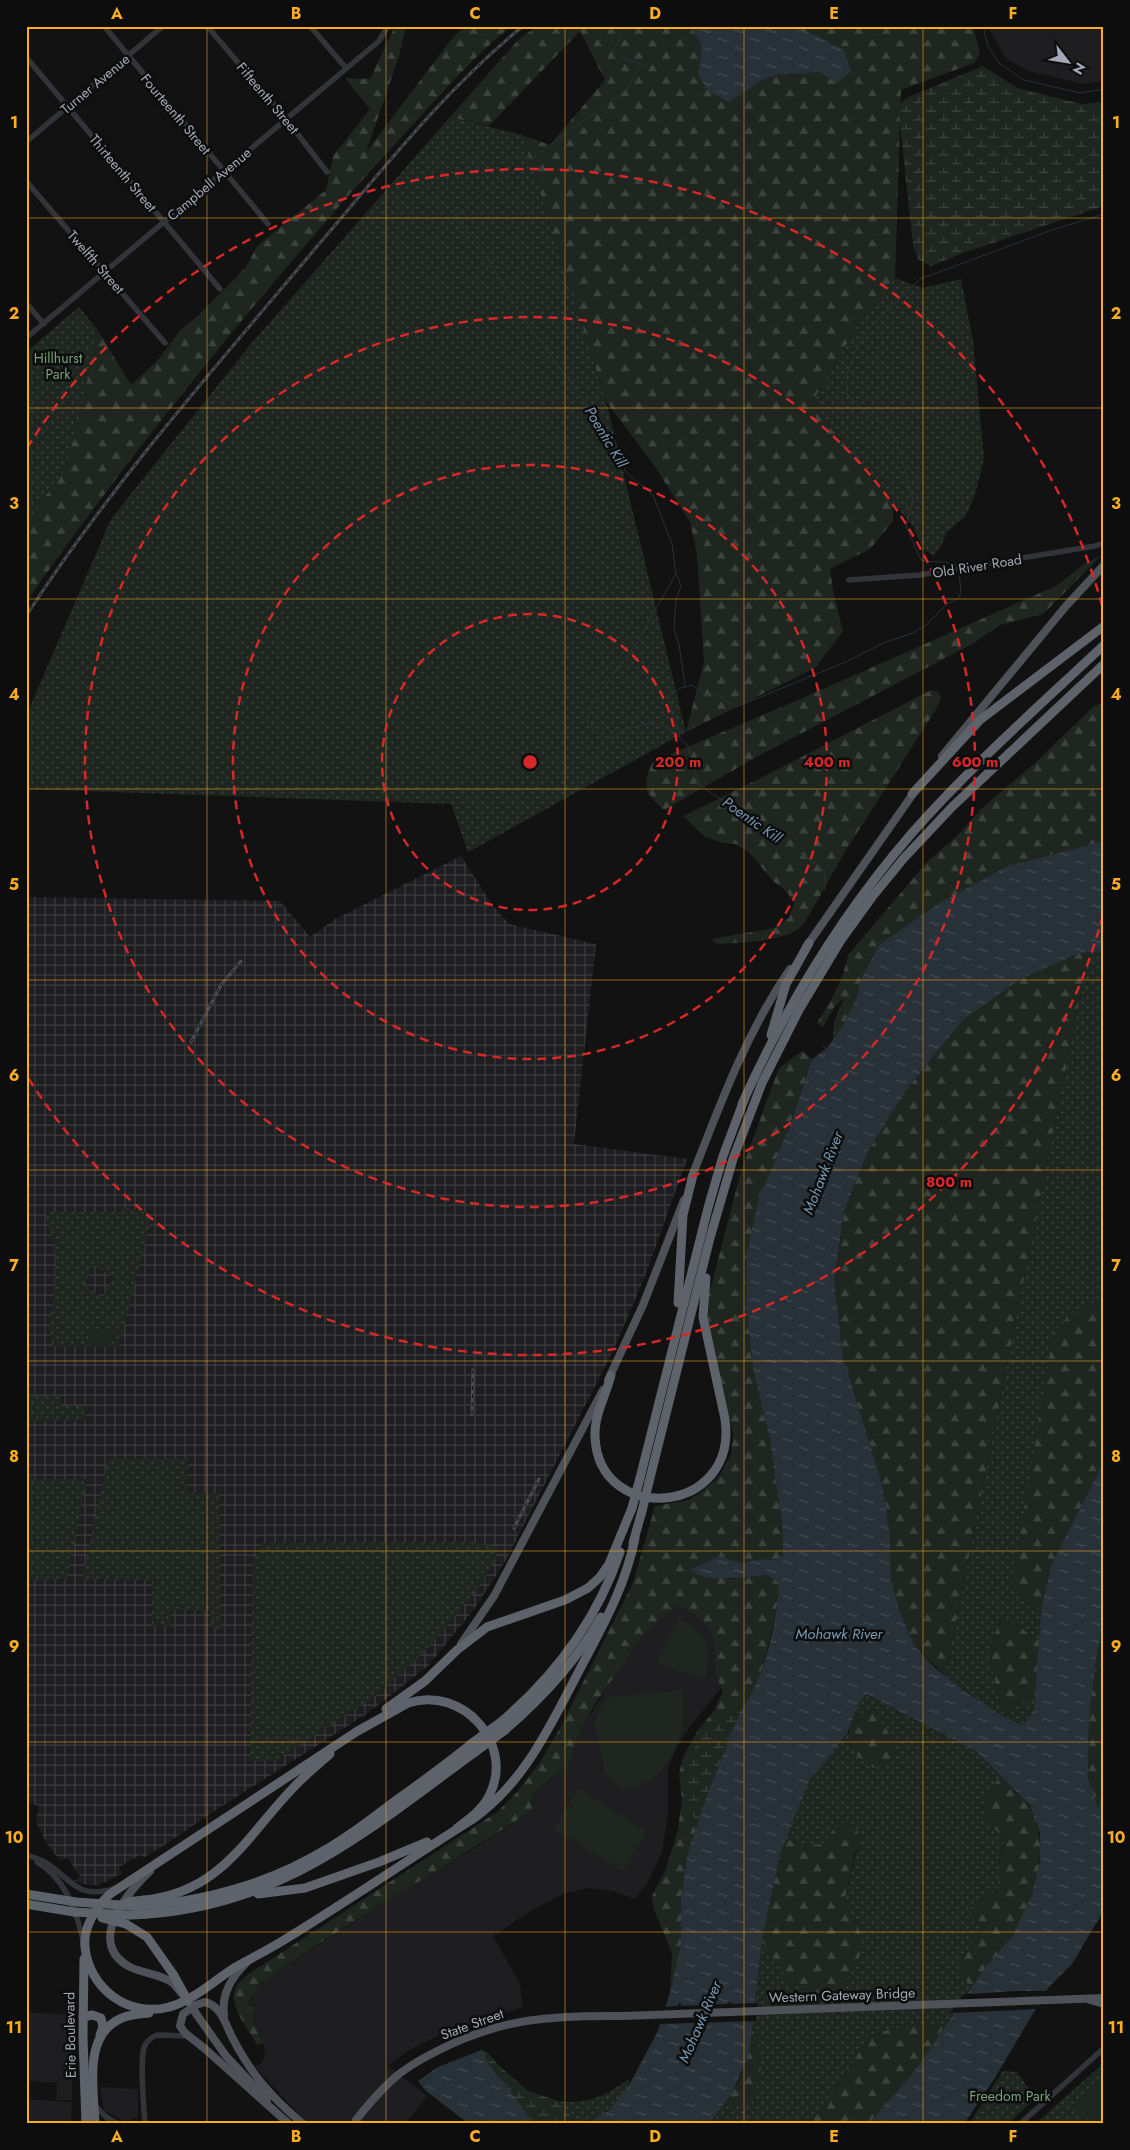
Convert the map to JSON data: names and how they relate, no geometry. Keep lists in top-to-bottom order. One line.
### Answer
{"streets":{"highway":["Erie Boulevard"],"main road":["Western Gateway Bridge","State Street"],"street":["Turner Avenue","Fifteenth Street","Fourteenth Street","Thirteenth Street","Campbell Avenue","Twelfth Street","Old River Road"]},"crossings":[["Turner Avenue","Fourteenth Street"],["Turner Avenue","Thirteenth Street"],["Fifteenth Street","Campbell Avenue"],["Fourteenth Street","Campbell Avenue"],["Thirteenth Street","Campbell Avenue"],["Campbell Avenue","Twelfth Street"],["Western Gateway Bridge","State Street"]],"water":["Poentic Kill","Mohawk River"],"parks":["Hillhurst Park","Freedom Park"],"north":"bottom right","grid":{"columns":["A","B","C","D","E","F"],"rows":["1","2","3","4","5","6","7","8","9","10","11"]},"rings":["200 m","400 m","600 m","800 m"]}
